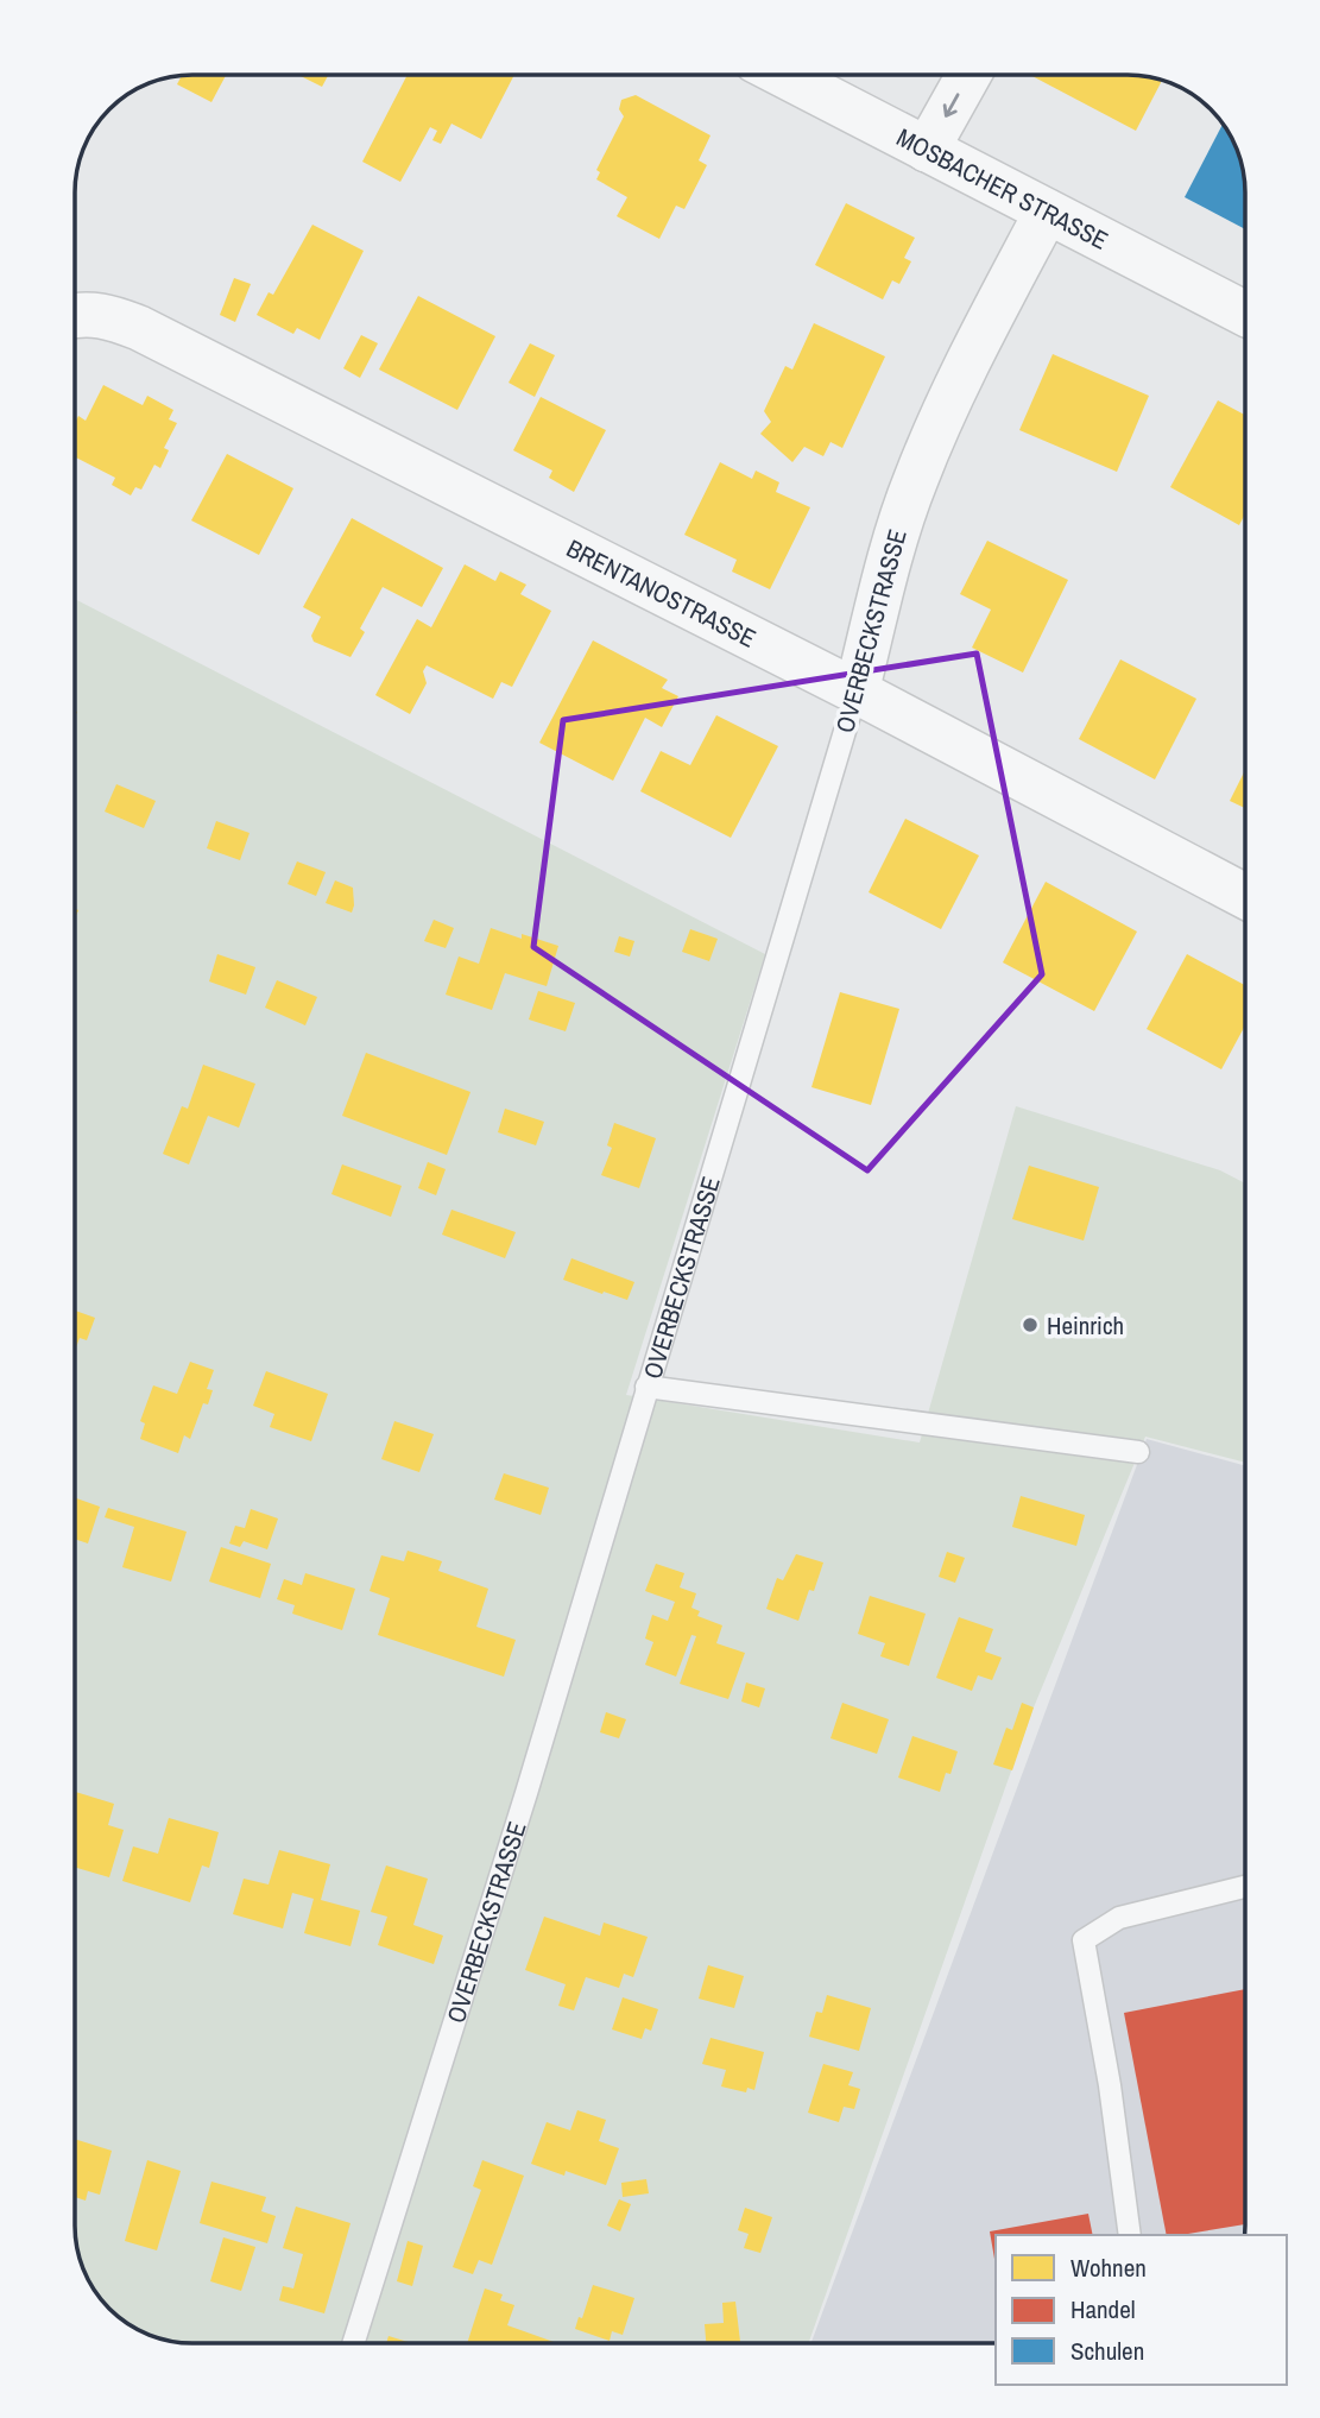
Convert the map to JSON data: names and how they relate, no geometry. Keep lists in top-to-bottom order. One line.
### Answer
{"streets":{"street":["MOSBACHER STRASSE","BRENTANOSTRASSE","OVERBECKSTRASSE"]},"crossings":[["MOSBACHER STRASSE","OVERBECKSTRASSE"],["BRENTANOSTRASSE","OVERBECKSTRASSE"]],"places":["Heinrich"],"legend":["Wohnen","Handel","Schulen"]}
